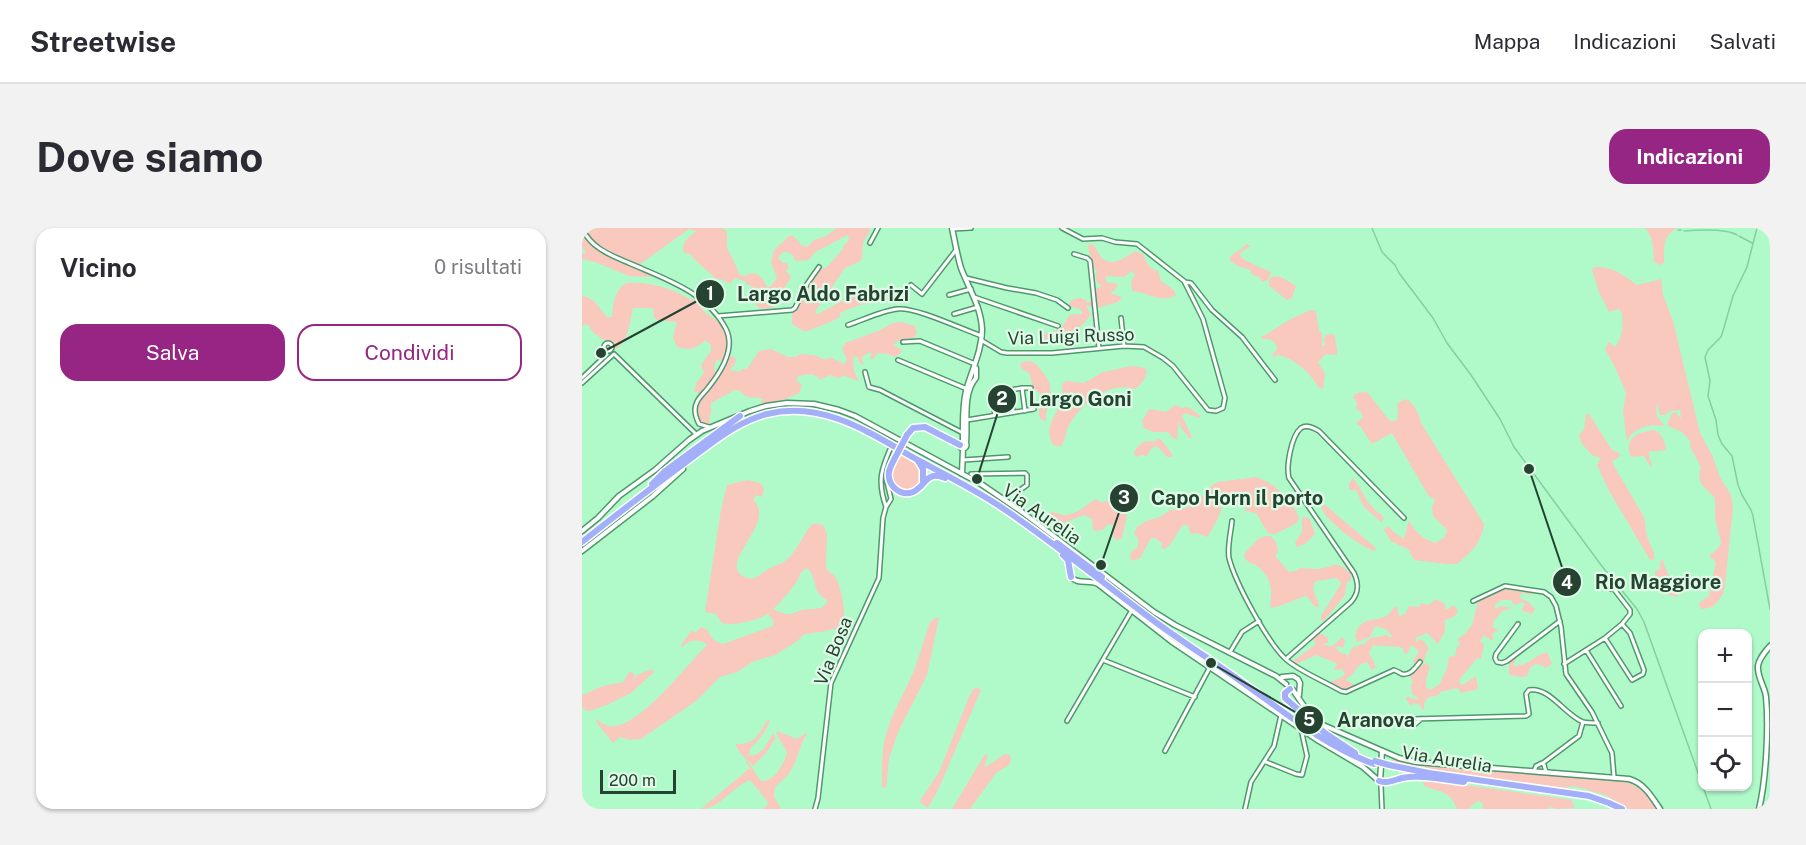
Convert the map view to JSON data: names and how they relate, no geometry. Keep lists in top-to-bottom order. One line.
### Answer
{"streets":{"highway":["Via Aurelia"],"street":["Via Luigi Russo","Via Bosa"]},"crossings":[["Via Aurelia","Via Bosa"]],"places":["Largo Aldo Fabrizi","Rio Maggiore","Largo Goni","Capo Horn il porto","Aranova"],"scale_bar":"200 m","page":{"header":"Streetwise","nav":["Mappa","Indicazioni","Salvati"],"buttons":["Indicazioni",["Salva","Condividi"]],"title":"Dove siamo","heading":["Vicino","0 risultati"],"map_buttons":["+","−"],"scale":"200 m"}}
